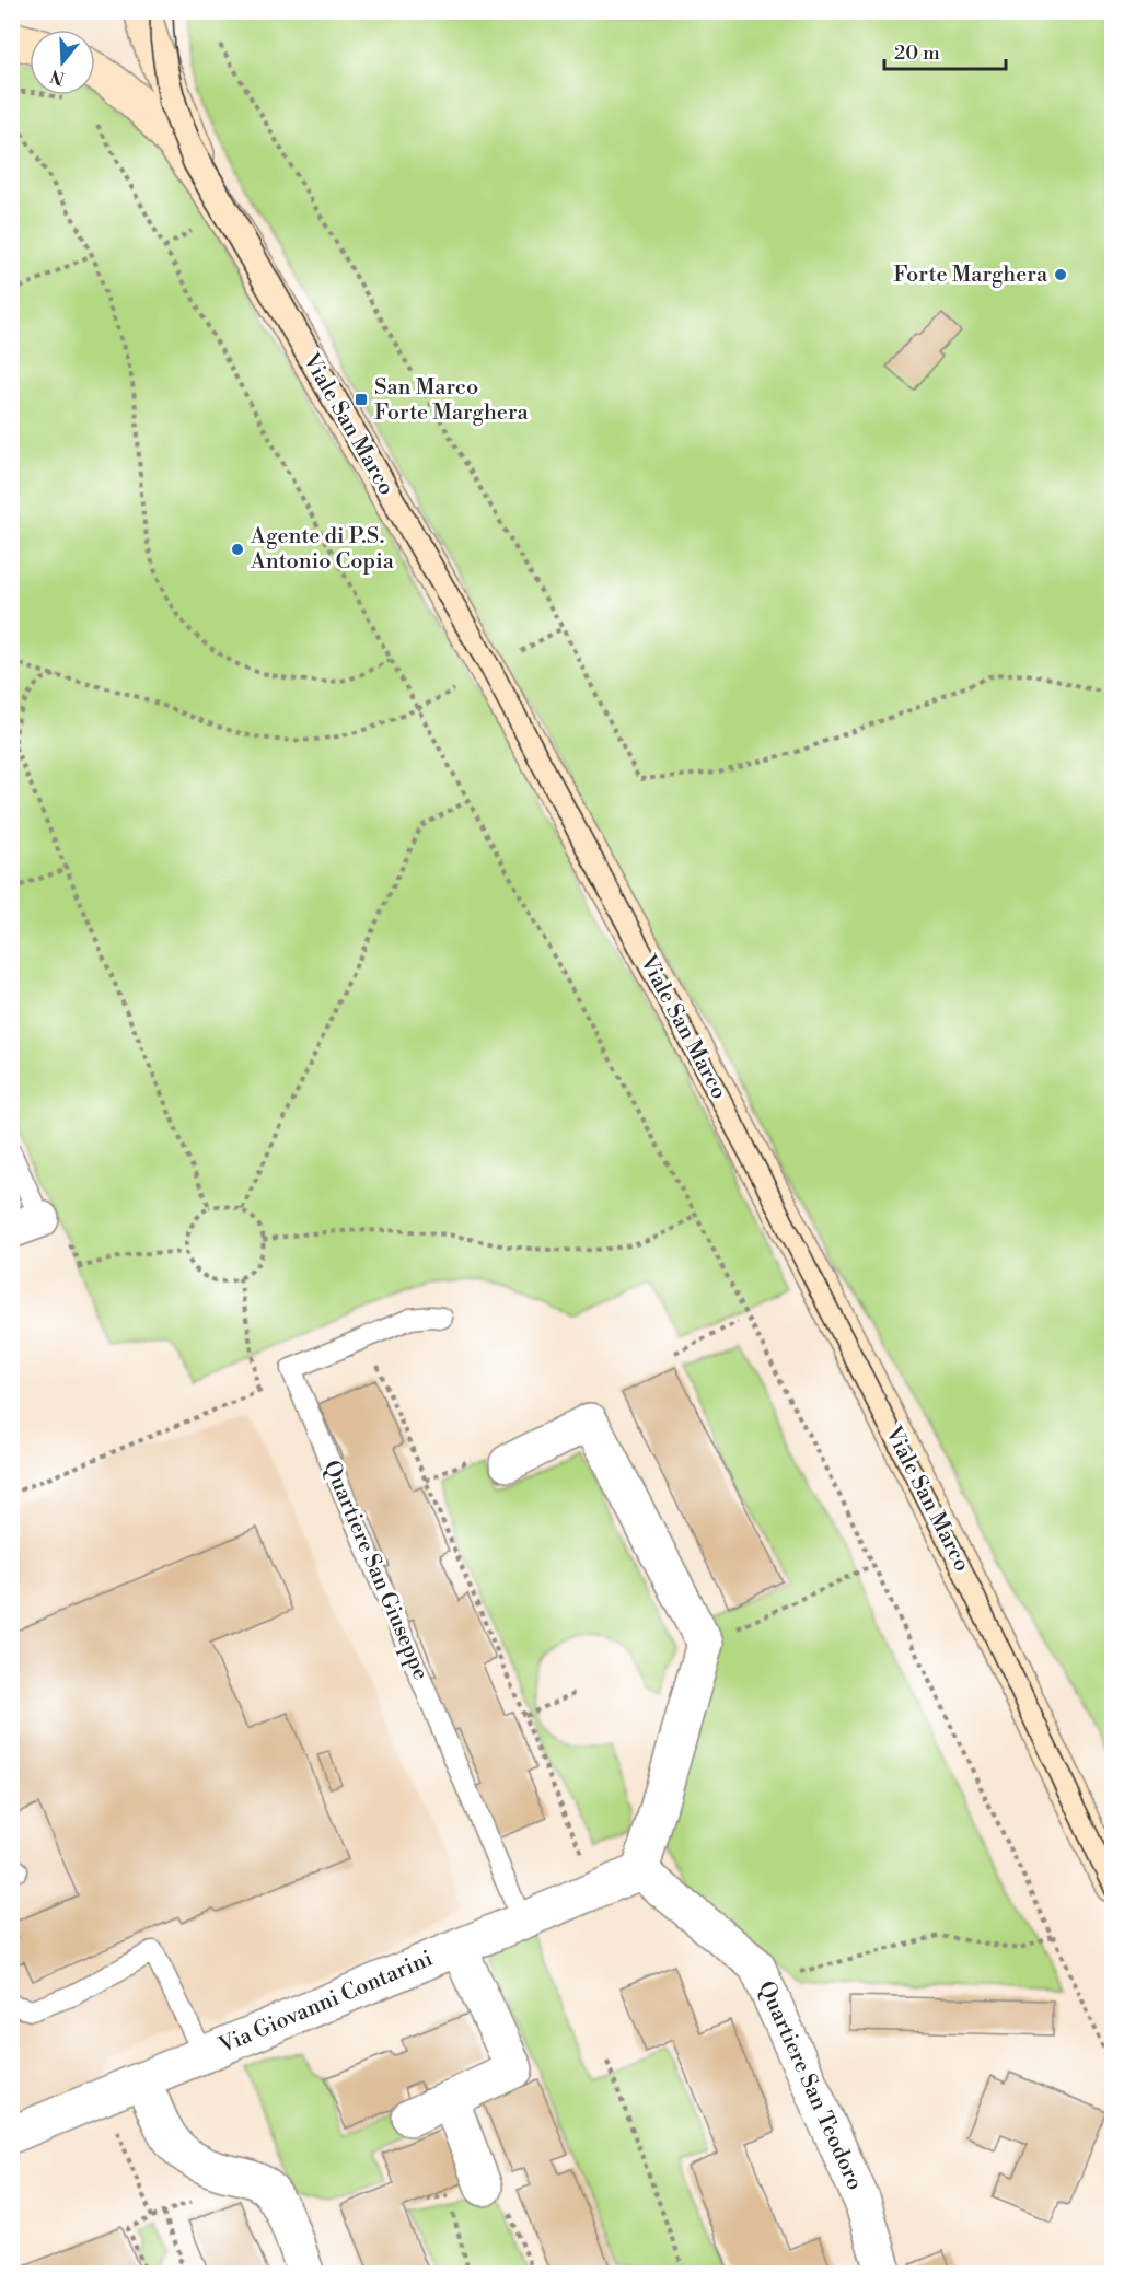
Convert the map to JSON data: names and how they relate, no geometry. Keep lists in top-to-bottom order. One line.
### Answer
{"streets":{"street":["Viale San Marco","Via Giovanni Contarini","Quartiere San Teodoro"],"lane":["Quartiere San Giuseppe"]},"crossings":[["Quartiere San Giuseppe","Via Giovanni Contarini"],["Via Giovanni Contarini","Quartiere San Teodoro"]],"places":{"other":["Forte Marghera","Agente di P.S. Antonio Copia"],"transit":["San Marco Forte Marghera"]},"scale_bar":"20 m","north":"bottom"}
